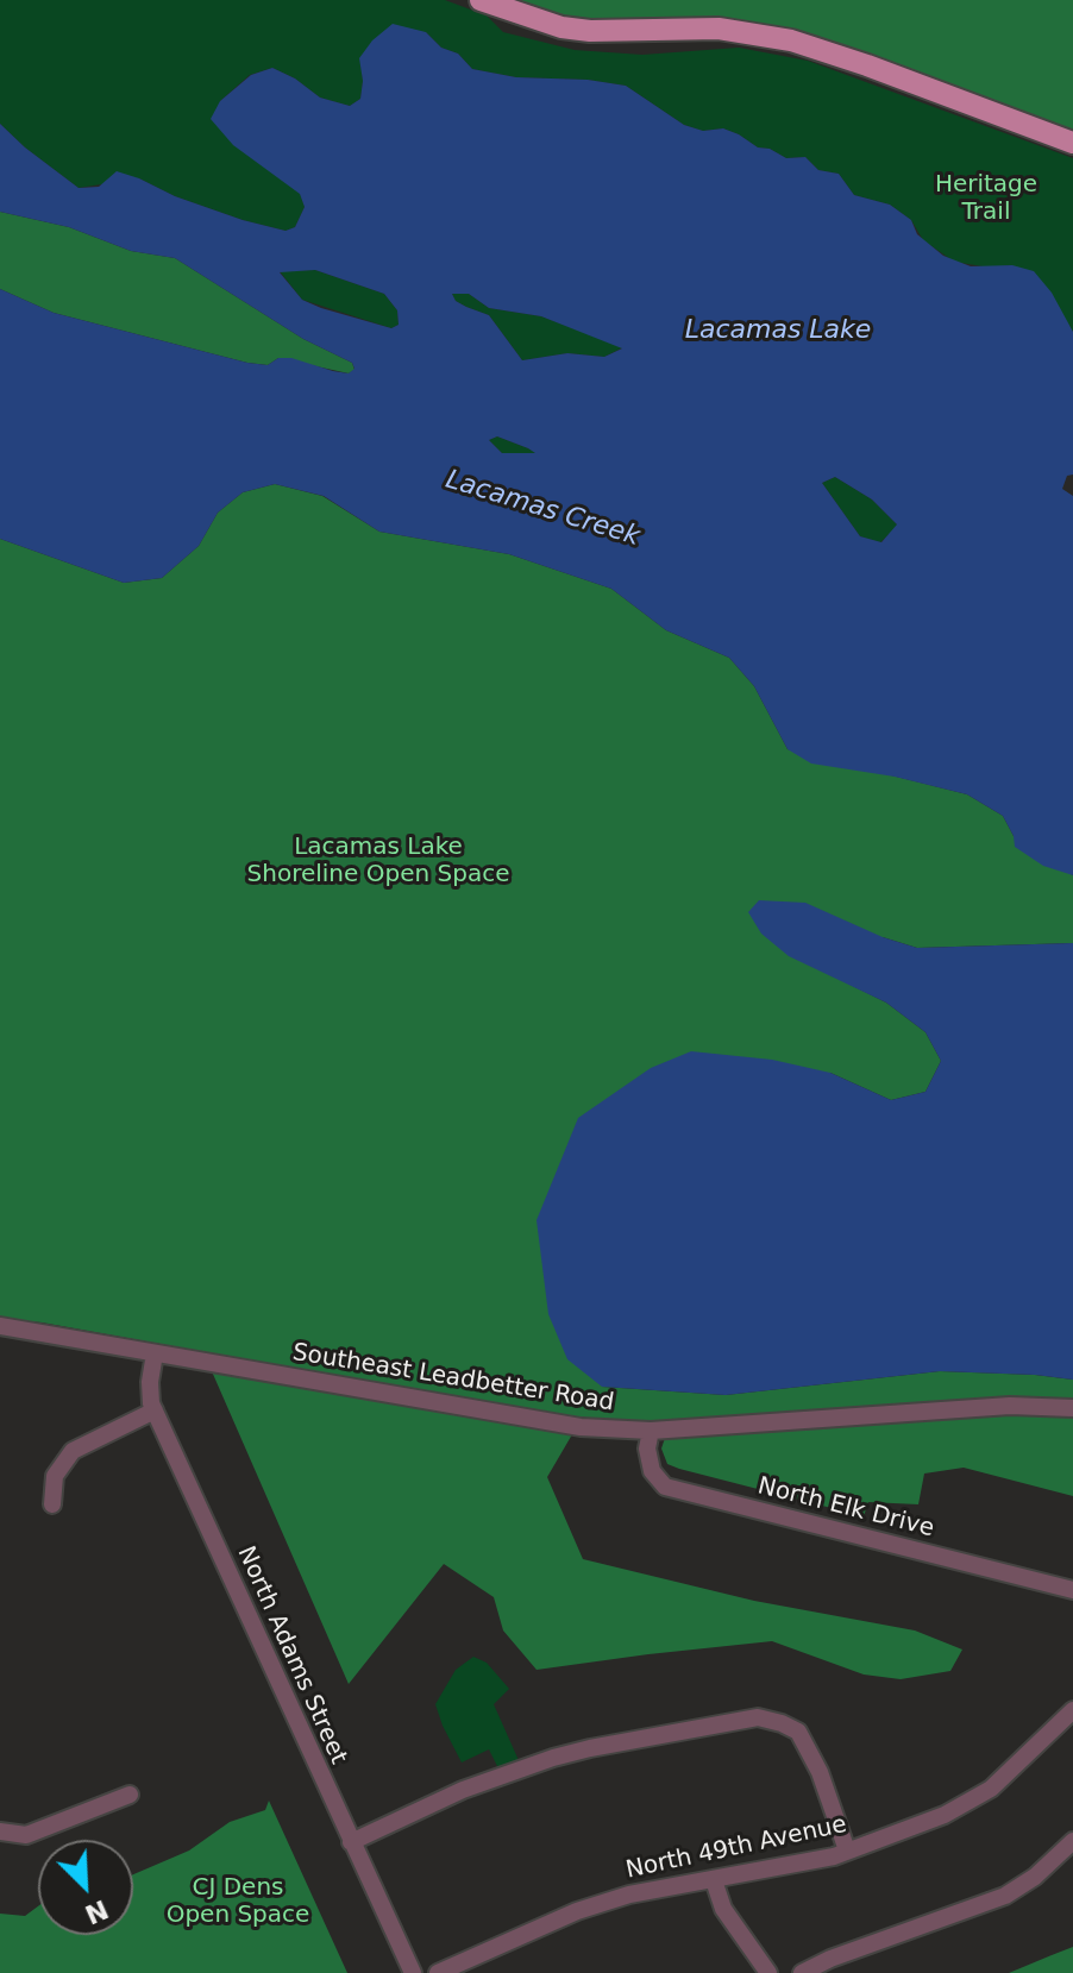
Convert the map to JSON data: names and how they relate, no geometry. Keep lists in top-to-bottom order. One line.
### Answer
{"streets":{"street":["Southeast Leadbetter Road","North Elk Drive","North Adams Street","North 49th Avenue"]},"crossings":[["Southeast Leadbetter Road","North Elk Drive"],["Southeast Leadbetter Road","North Adams Street"]],"water":["Lacamas Lake","Lacamas Creek"],"parks":["Heritage Trail","Lacamas Lake Shoreline Open Space","CJ Dens Open Space"],"north":"bottom right"}
